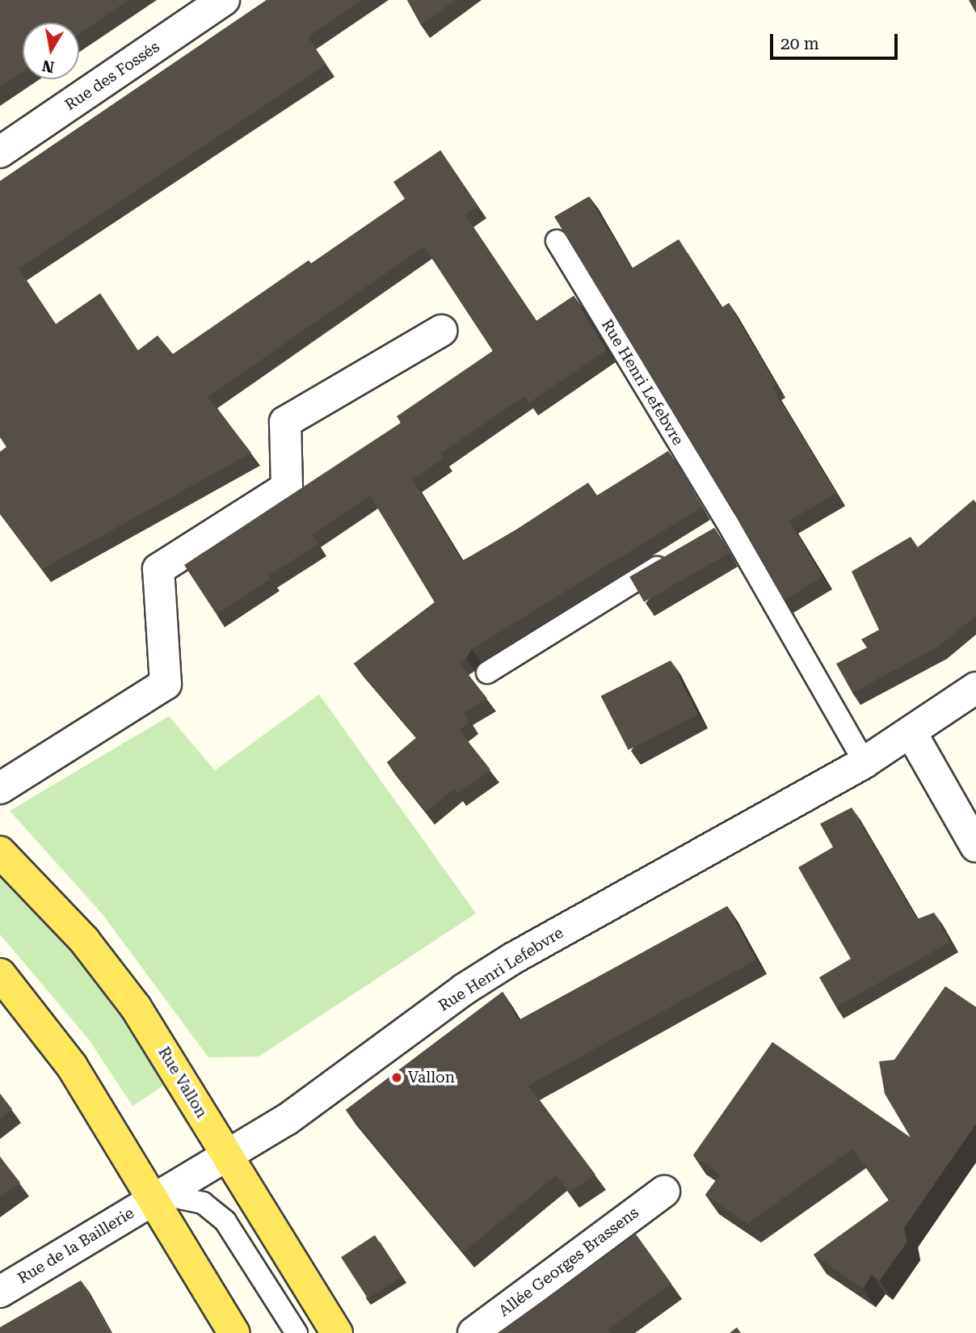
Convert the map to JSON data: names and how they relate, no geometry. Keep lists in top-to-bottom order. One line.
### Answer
{"streets":{"main road":["Rue Vallon"],"street":["Rue des Fossés","Rue Henri Lefebvre","Rue de la Baillerie","Allée Georges Brassens"]},"crossings":[["Rue Henri Lefebvre","Rue Vallon"],["Rue Henri Lefebvre","Rue de la Baillerie"]],"places":["Vallon"],"scale_bar":"20 m","north":"bottom"}
